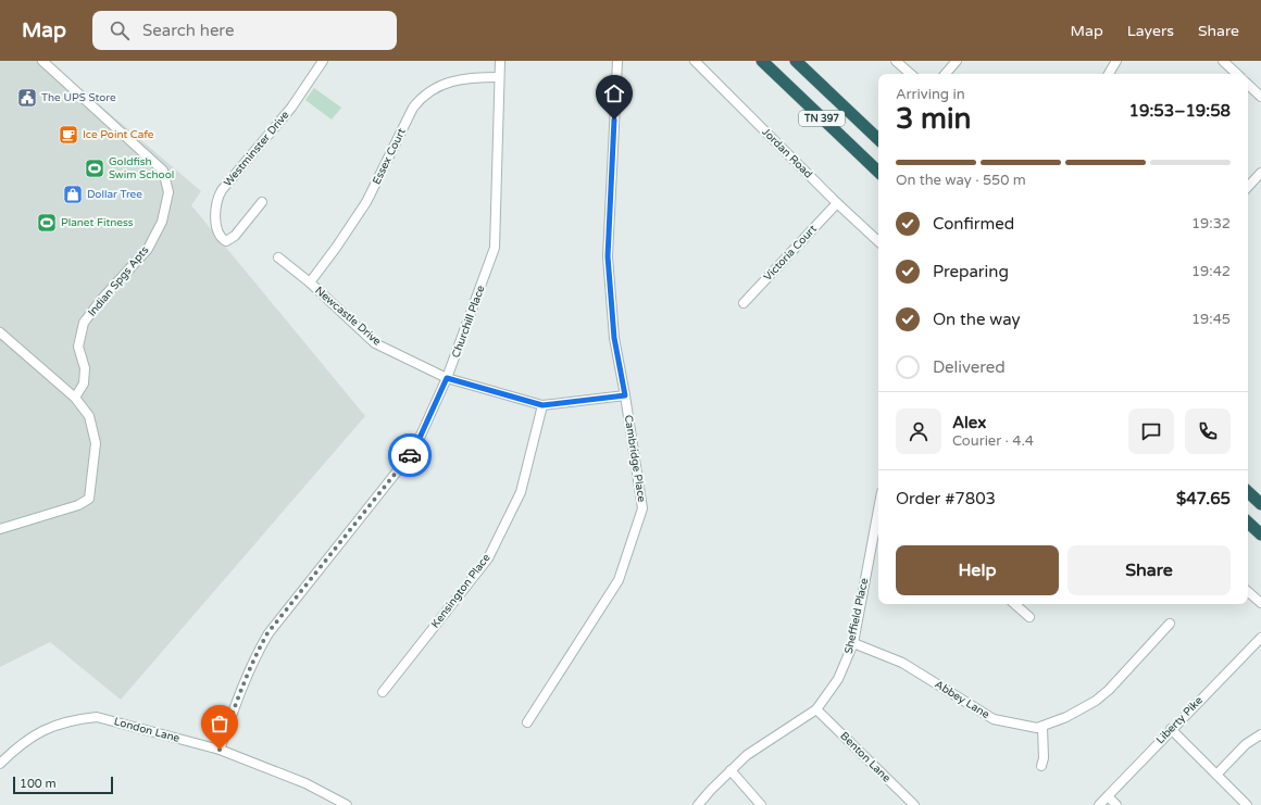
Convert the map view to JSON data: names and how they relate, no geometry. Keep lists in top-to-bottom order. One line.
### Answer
{"streets":{"highway":["TN 397"],"street":["Westminster Drive","Jordan Road","Essex Court","Victoria Court","Indian Spgs Apts","Newcastle Drive","Churchill Place","Cambridge Place","Kensington Place","Sheffield Place","Abbey Lane","Liberty Pike","London Lane","Benton Lane"]},"crossings":[["Jordan Road","Victoria Court"],["Essex Court","Newcastle Drive"],["Essex Court","Churchill Place"],["Newcastle Drive","Churchill Place"],["Newcastle Drive","Cambridge Place"],["Newcastle Drive","Kensington Place"],["Churchill Place","London Lane"],["Sheffield Place","Abbey Lane"],["Sheffield Place","Benton Lane"]],"places":{"public building":["The UPS Store"],"cafe":["Ice Point Cafe"],"sports":["Goldfish Swim School","Planet Fitness"],"shop":["Dollar Tree"]},"scale_bar":"100 m","page":{"header":"Map","search":"Search here","nav":["Map","Layers","Share"],"heading":["3 min","Arriving in","19:53–19:58"],"panel":["Alex","Courier · 4.4","Order #7803","$47.65"],"bar":"On the way · 550 m","list":[["Confirmed","19:32"],["Preparing","19:42"],["On the way","19:45"],"Delivered"],"buttons":["Help","Share"],"scale":"100 m"}}
